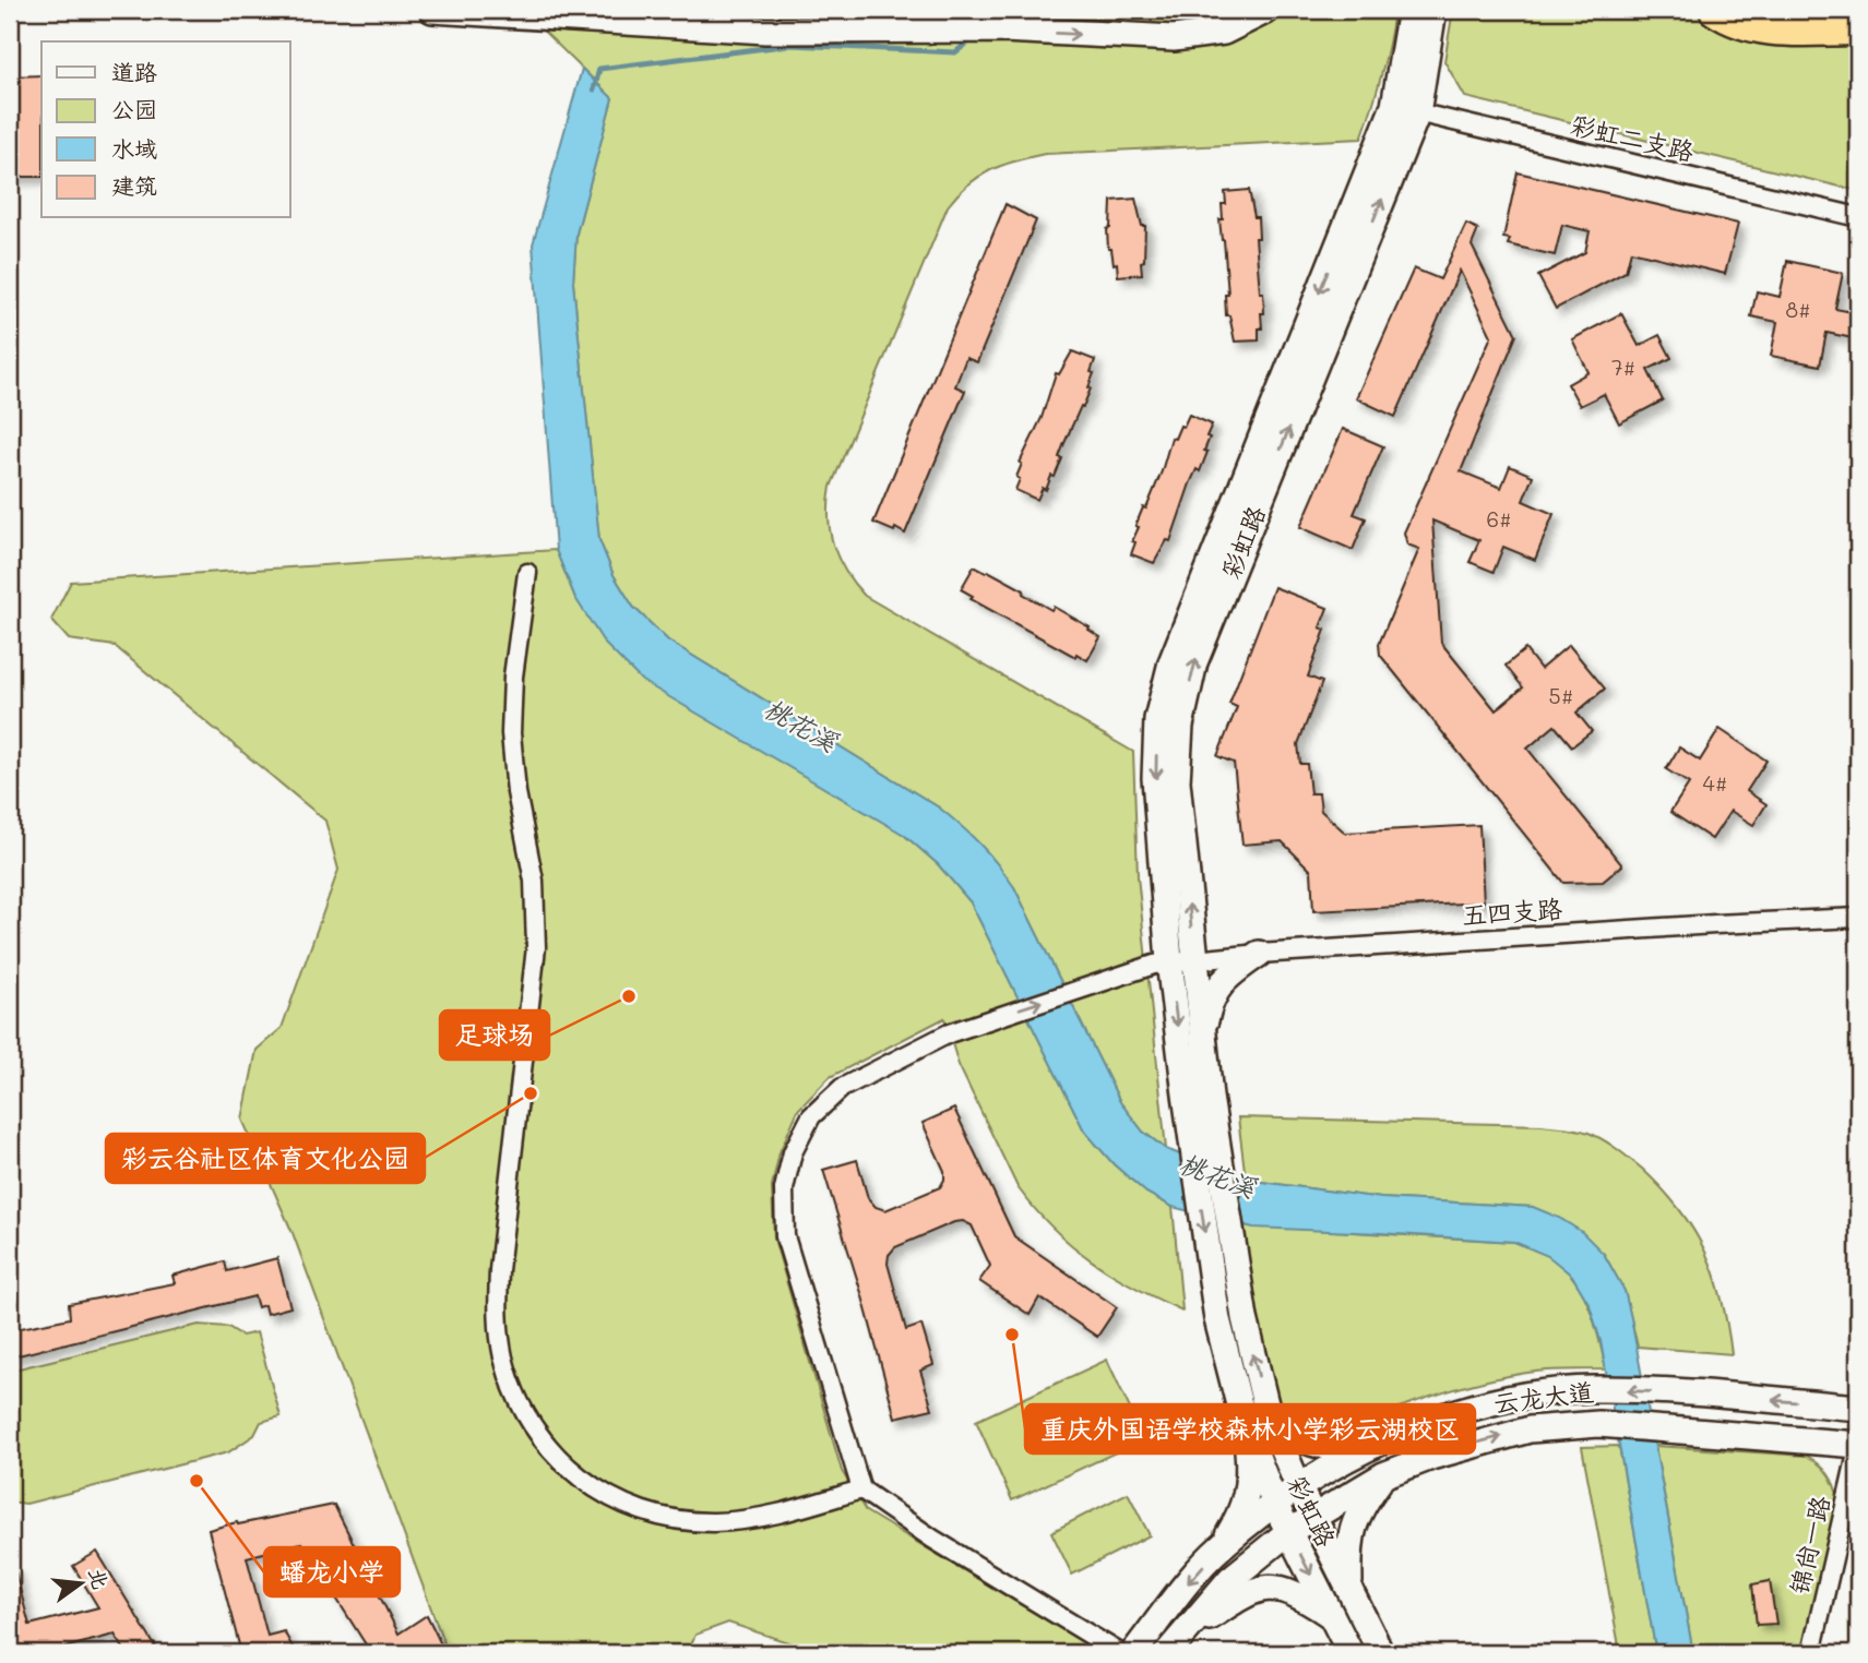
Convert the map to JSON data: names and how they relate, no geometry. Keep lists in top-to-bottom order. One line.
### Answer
{"streets":{"main road":["彩虹路","云龙大道"],"street":["彩虹二支路","五四支路","锦尚一路"]},"crossings":[["彩虹二支路","彩虹路"],["彩虹路","五四支路"],["彩虹路","云龙大道"],["云龙大道","锦尚一路"]],"water":["桃花溪"],"places":["足球场","彩云谷社区体育文化公园","重庆外国语学校森林小学彩云湖校区","蟠龙小学"],"house_numbers":["8#","7#","6#","5#","4#"],"legend":["道路","公园","水域","建筑"],"north":"right"}
